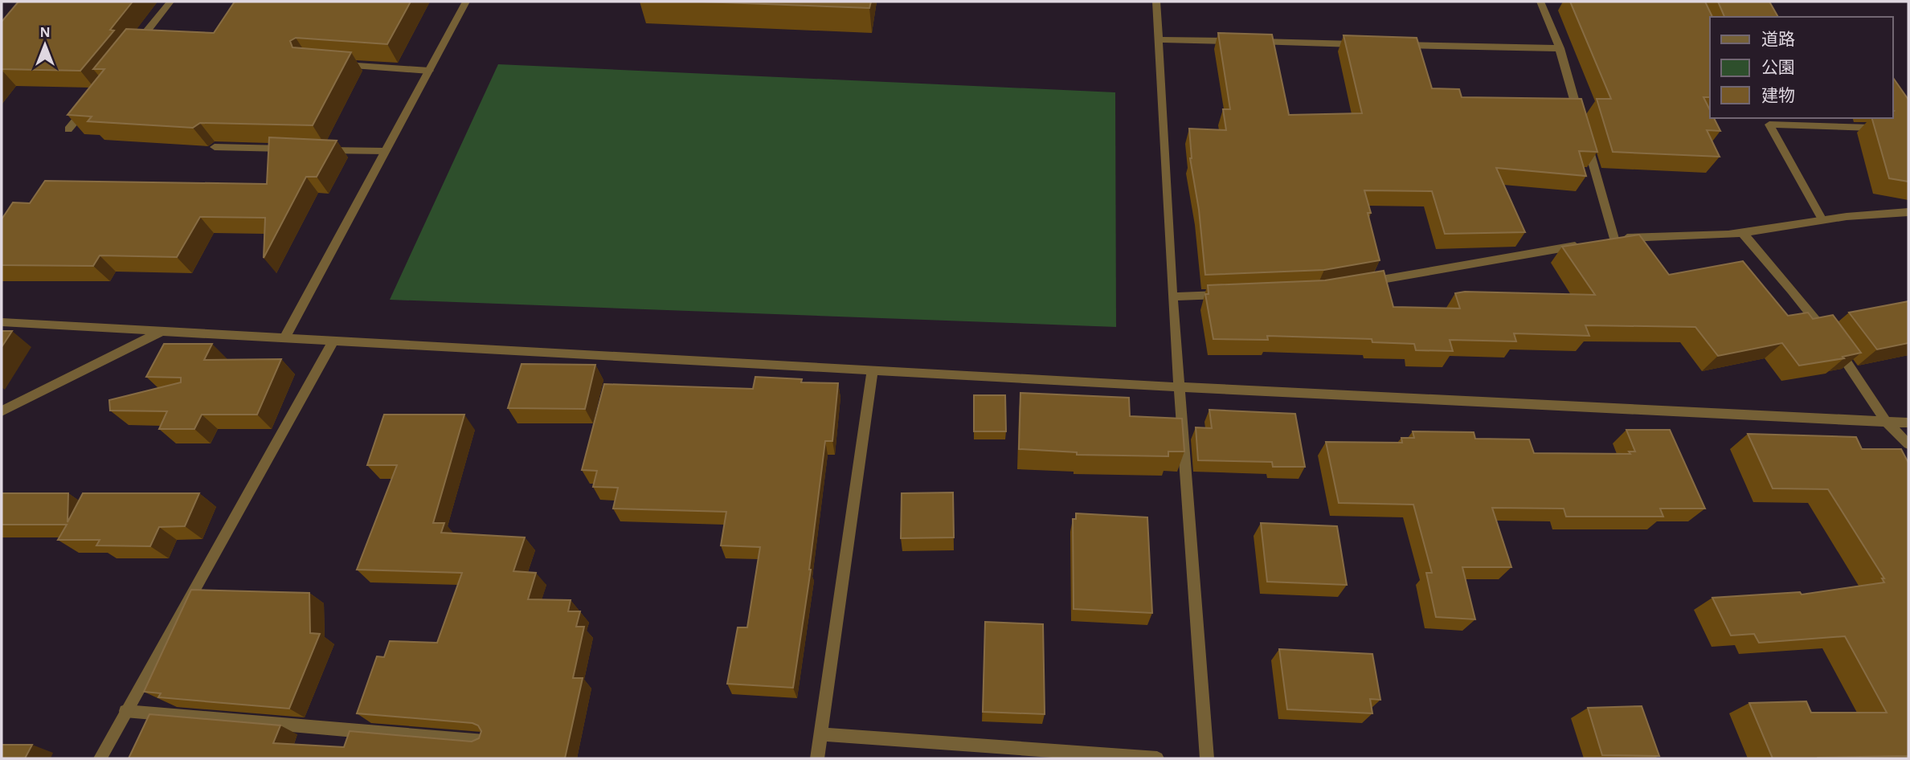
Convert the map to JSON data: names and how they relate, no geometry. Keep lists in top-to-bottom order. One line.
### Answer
{"legend":["道路","公園","建物"],"north":"top"}
